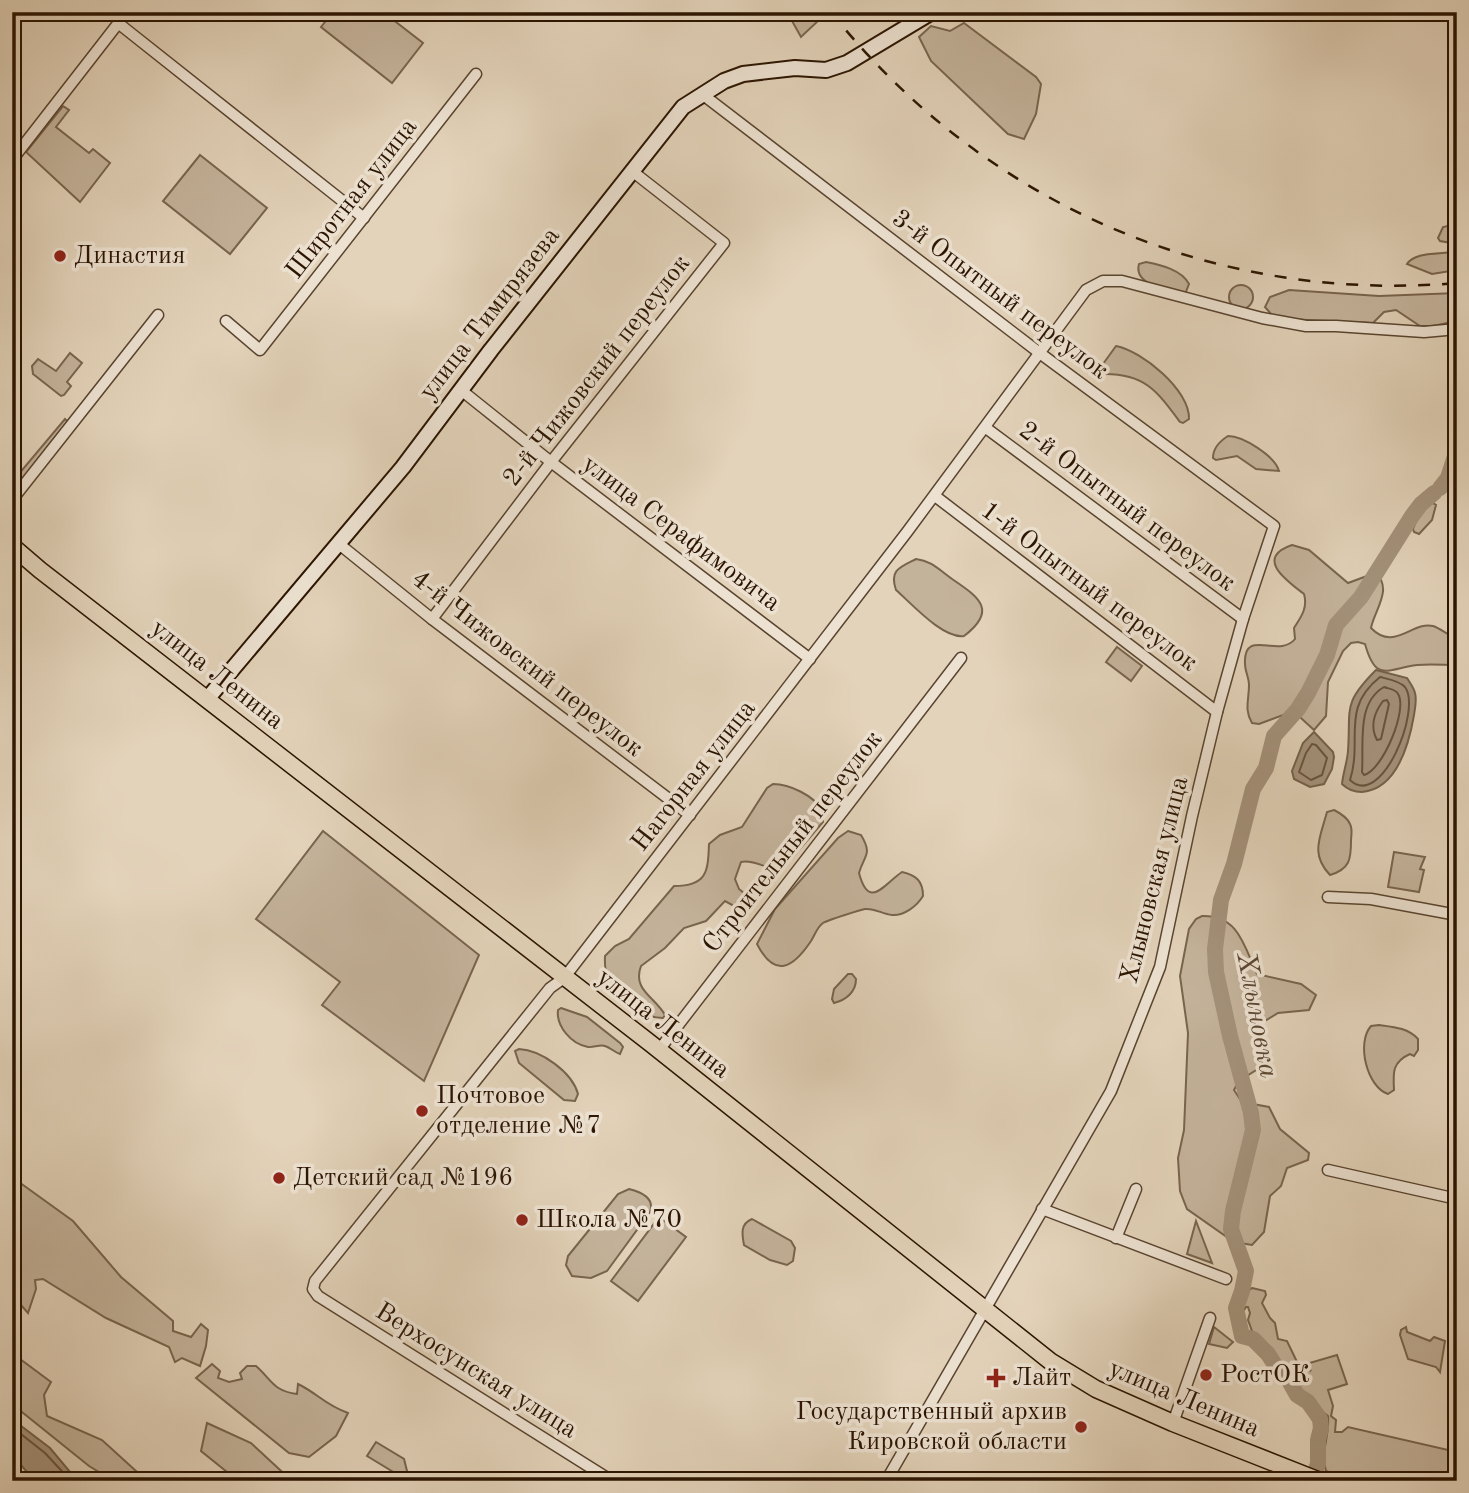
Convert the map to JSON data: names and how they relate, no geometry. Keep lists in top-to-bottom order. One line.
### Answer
{"streets":{"main road":["улица Тимирязева","улица Ленина"],"street":["Широтная улица","3-й Опытный переулок","2-й Чижовский переулок","2-й Опытный переулок","улица Серафимовича","1-й Опытный переулок","4-й Чижовский переулок","Нагорная улица","Строительный переулок","Хлыновская улица","Верхосунская улица"]},"crossings":[["3-й Опытный переулок","улица Тимирязева"],["3-й Опытный переулок","Нагорная улица"],["3-й Опытный переулок","Хлыновская улица"],["улица Тимирязева","2-й Чижовский переулок"],["улица Тимирязева","улица Серафимовича"],["улица Тимирязева","4-й Чижовский переулок"],["улица Тимирязева","улица Ленина"],["2-й Чижовский переулок","улица Серафимовича"],["2-й Чижовский переулок","4-й Чижовский переулок"],["2-й Опытный переулок","Нагорная улица"],["2-й Опытный переулок","Хлыновская улица"],["улица Серафимовича","Нагорная улица"],["1-й Опытный переулок","Нагорная улица"],["1-й Опытный переулок","Хлыновская улица"],["4-й Чижовский переулок","Нагорная улица"],["улица Ленина","Нагорная улица"],["улица Ленина","Строительный переулок"],["улица Ленина","Хлыновская улица"],["Нагорная улица","Верхосунская улица"]],"water":["Хлыновка"],"places":{"other":["Династия","Почтовое отделение №7","Детский сад №196","Школа №70","РостОК","Государственный архив Кировской области"],"health":["Лайт"]}}
